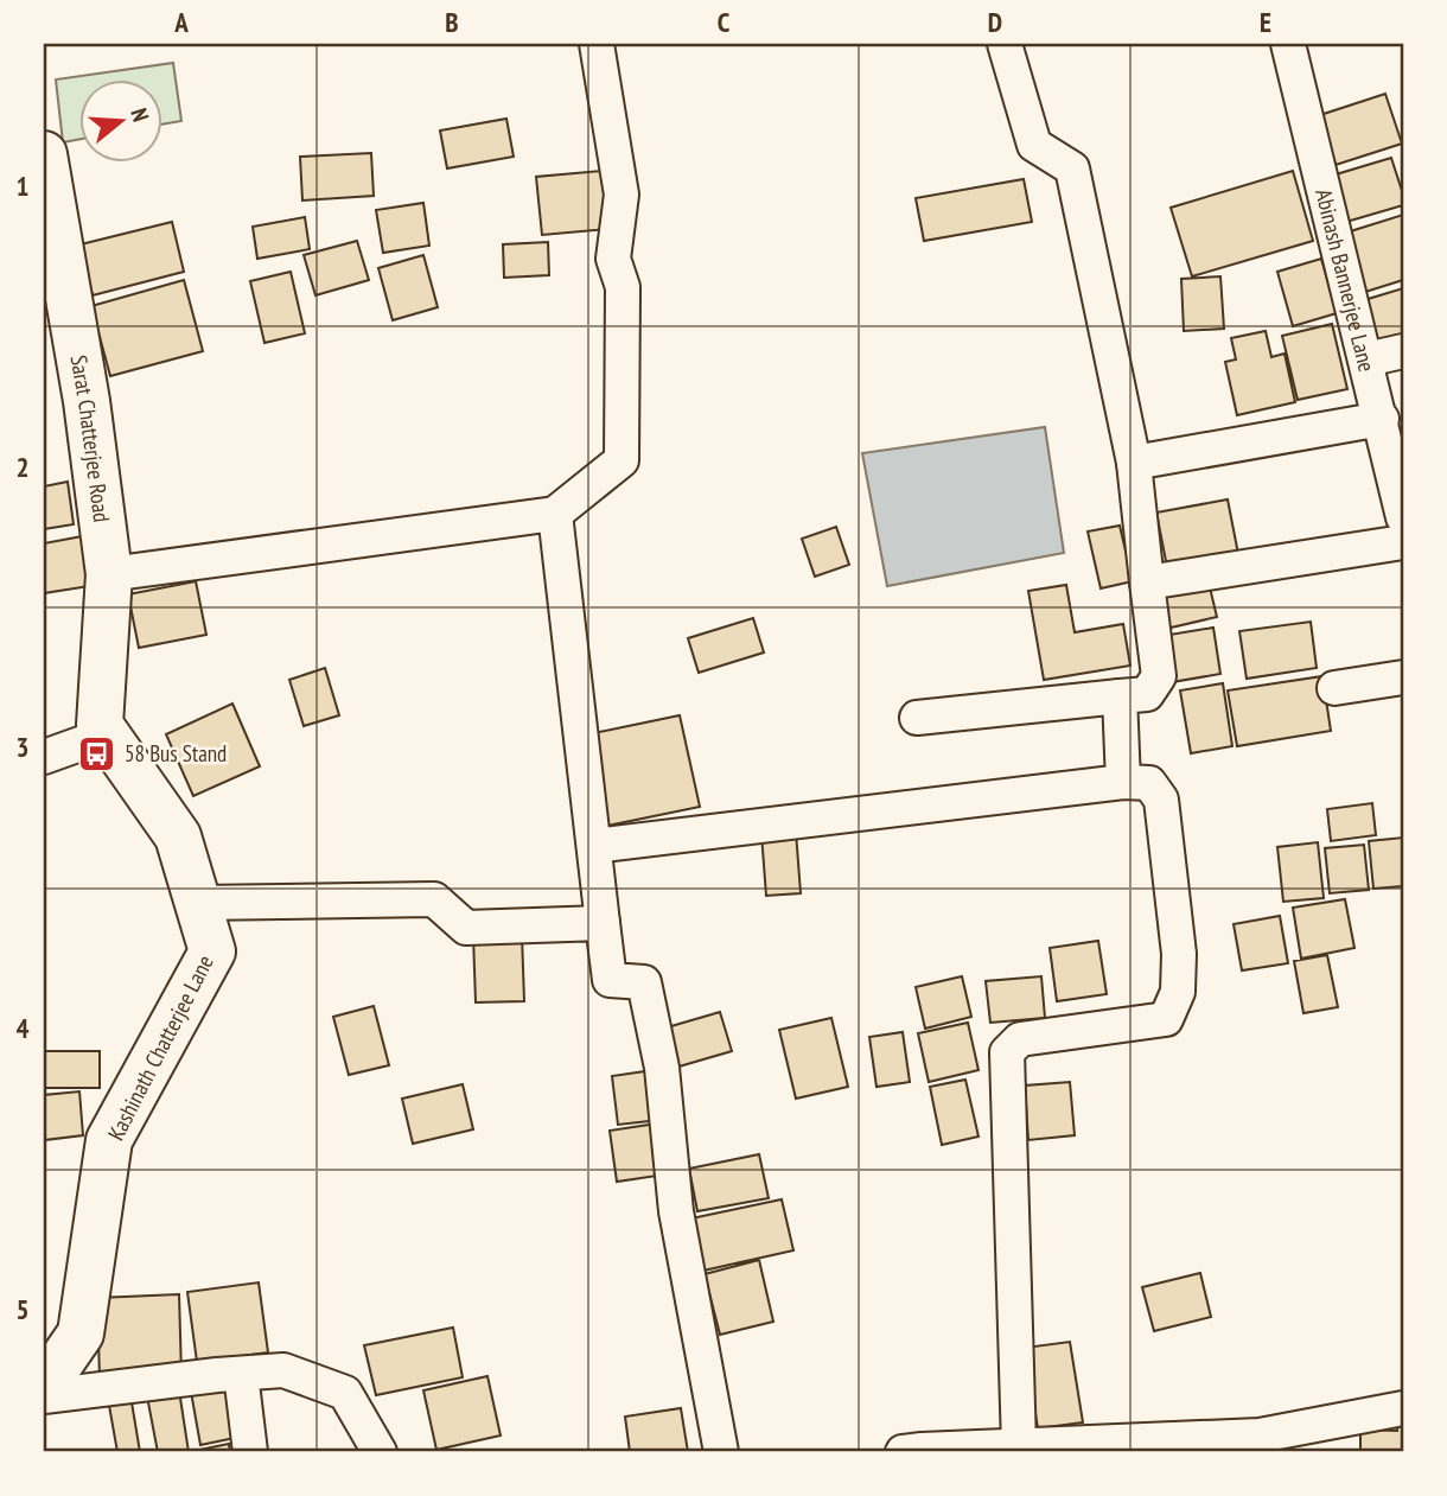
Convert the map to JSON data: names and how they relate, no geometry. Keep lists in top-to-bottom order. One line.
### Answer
{"streets":{"street":["Abinash Bannerjee Lane","Sarat Chatterjee Road","Kashinath Chatterjee Lane"]},"crossings":[["Sarat Chatterjee Road","Kashinath Chatterjee Lane"]],"places":{"bus stop":["58 Bus Stand"]},"north":"right","grid":{"columns":["A","B","C","D","E"],"rows":["1","2","3","4","5"]}}
